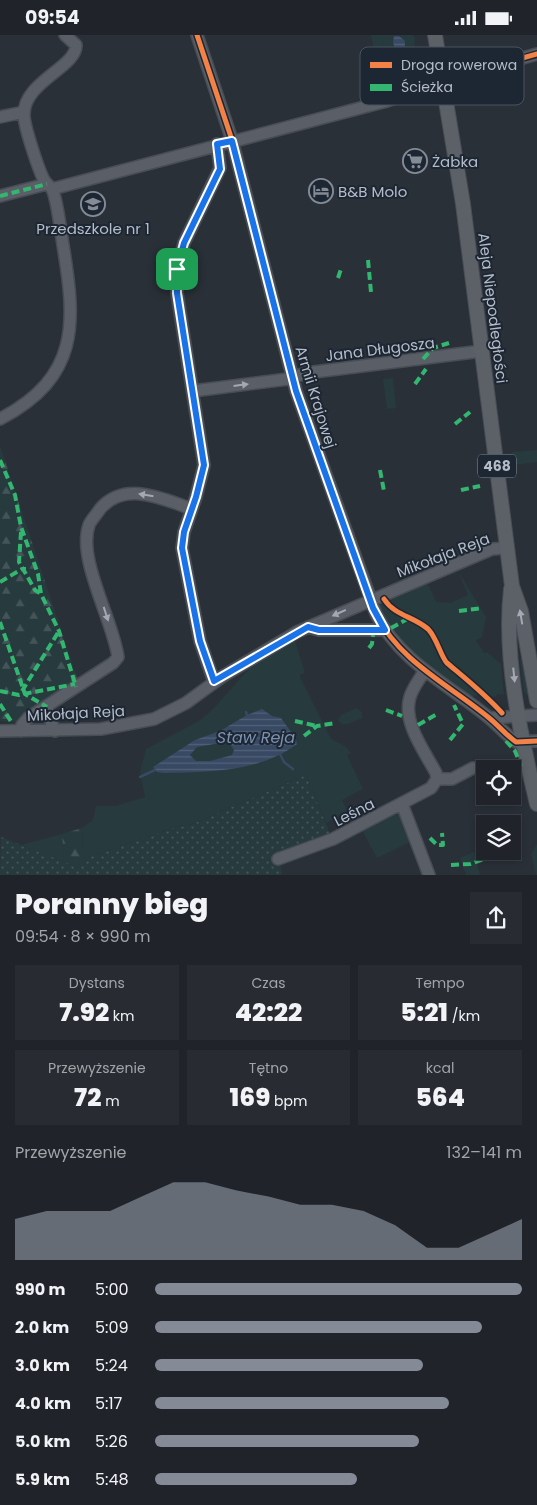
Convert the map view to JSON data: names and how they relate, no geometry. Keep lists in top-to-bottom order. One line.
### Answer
{"streets":{"main road":["Aleja Niepodległości","468"],"street":["Jana Długosza","Armii Krajowej","Mikołaja Reja","Leśna"]},"crossings":[["Aleja Niepodległości","Jana Długosza"],["Aleja Niepodległości","Armii Krajowej"],["Aleja Niepodległości","Mikołaja Reja"],["Jana Długosza","Armii Krajowej"],["Armii Krajowej","Mikołaja Reja"]],"water":["Staw Reja"],"places":{"supermarket":["Żabka"],"hotel":["B&B Molo"],"school or university":["Przedszkole nr 1"]},"legend":["Droga rowerowa","Ścieżka"],"page":{"status":"09:54","heading":["Poranny bieg","09:54 · 8 × 990 m"],"stats":[["Dystans","7.92 km"],["Czas","42:22"],["Tempo","5:21 /km"],["Przewyższenie","72 m"],["Tętno","169 bpm"],["kcal","564"]],"chart":["Przewyższenie","132–141 m"],"list":[{"name":"990 m","note":"5:00"},{"name":"2.0 km","note":"5:09"},{"name":"3.0 km","note":"5:24"},{"name":"4.0 km","note":"5:17"},{"name":"5.0 km","note":"5:26"},{"name":"5.9 km","note":"5:48"}]}}
